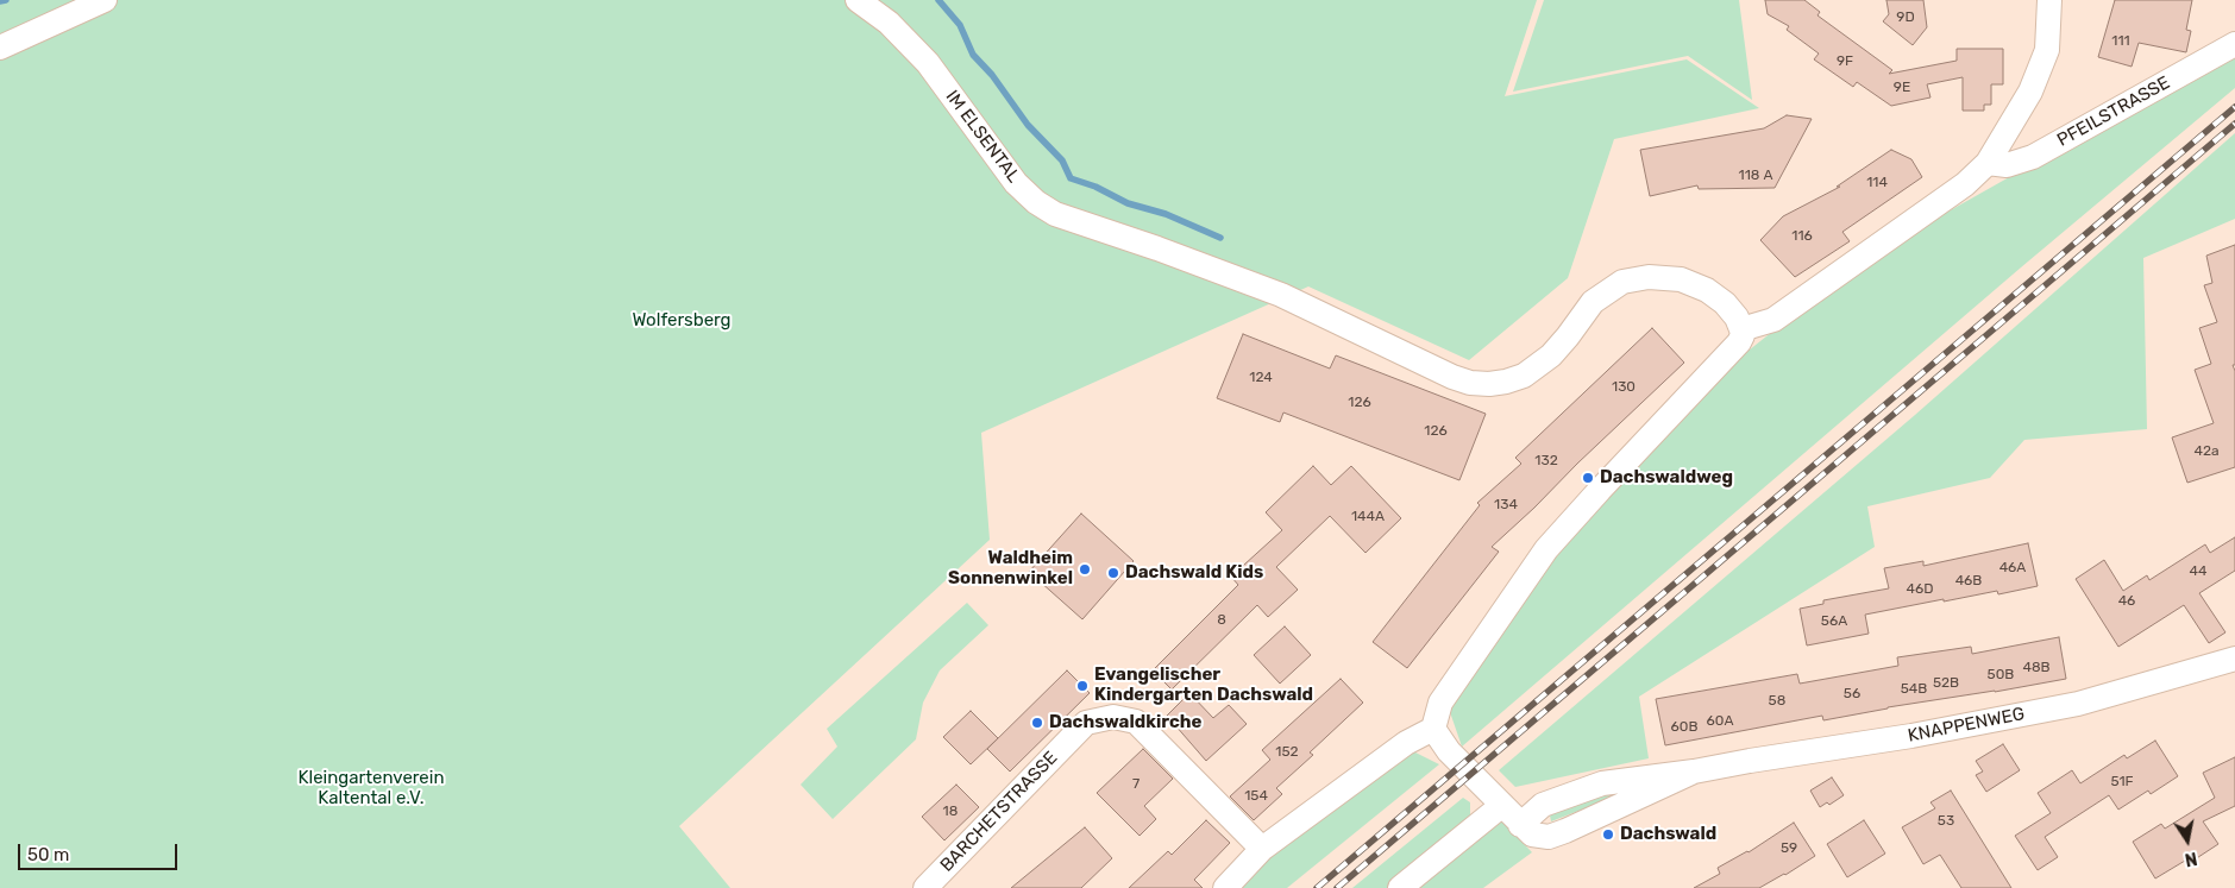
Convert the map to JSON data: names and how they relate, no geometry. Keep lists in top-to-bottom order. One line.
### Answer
{"streets":{"street":["PFEILSTRASSE","IM ELSENTAL","KNAPPENWEG","BARCHETSTRASSE"]},"parks":["Wolfersberg","Kleingartenverein Kaltental e.V."],"places":["Dachswaldweg","Waldheim Sonnenwinkel","Dachswald Kids","Evangelischer Kindergarten Dachswald","Dachswaldkirche","Dachswald"],"house_numbers":["9D","111","9F","9E","118 A","114","116","124","130","126","126","42a","132","134","144A","46A","44","46B","46D","46","8","56A","48B","50B","52B","54B","56","58","60A","60B","152","51F","7","154","18","53","59"],"scale_bar":"50 m","north":"bottom"}
